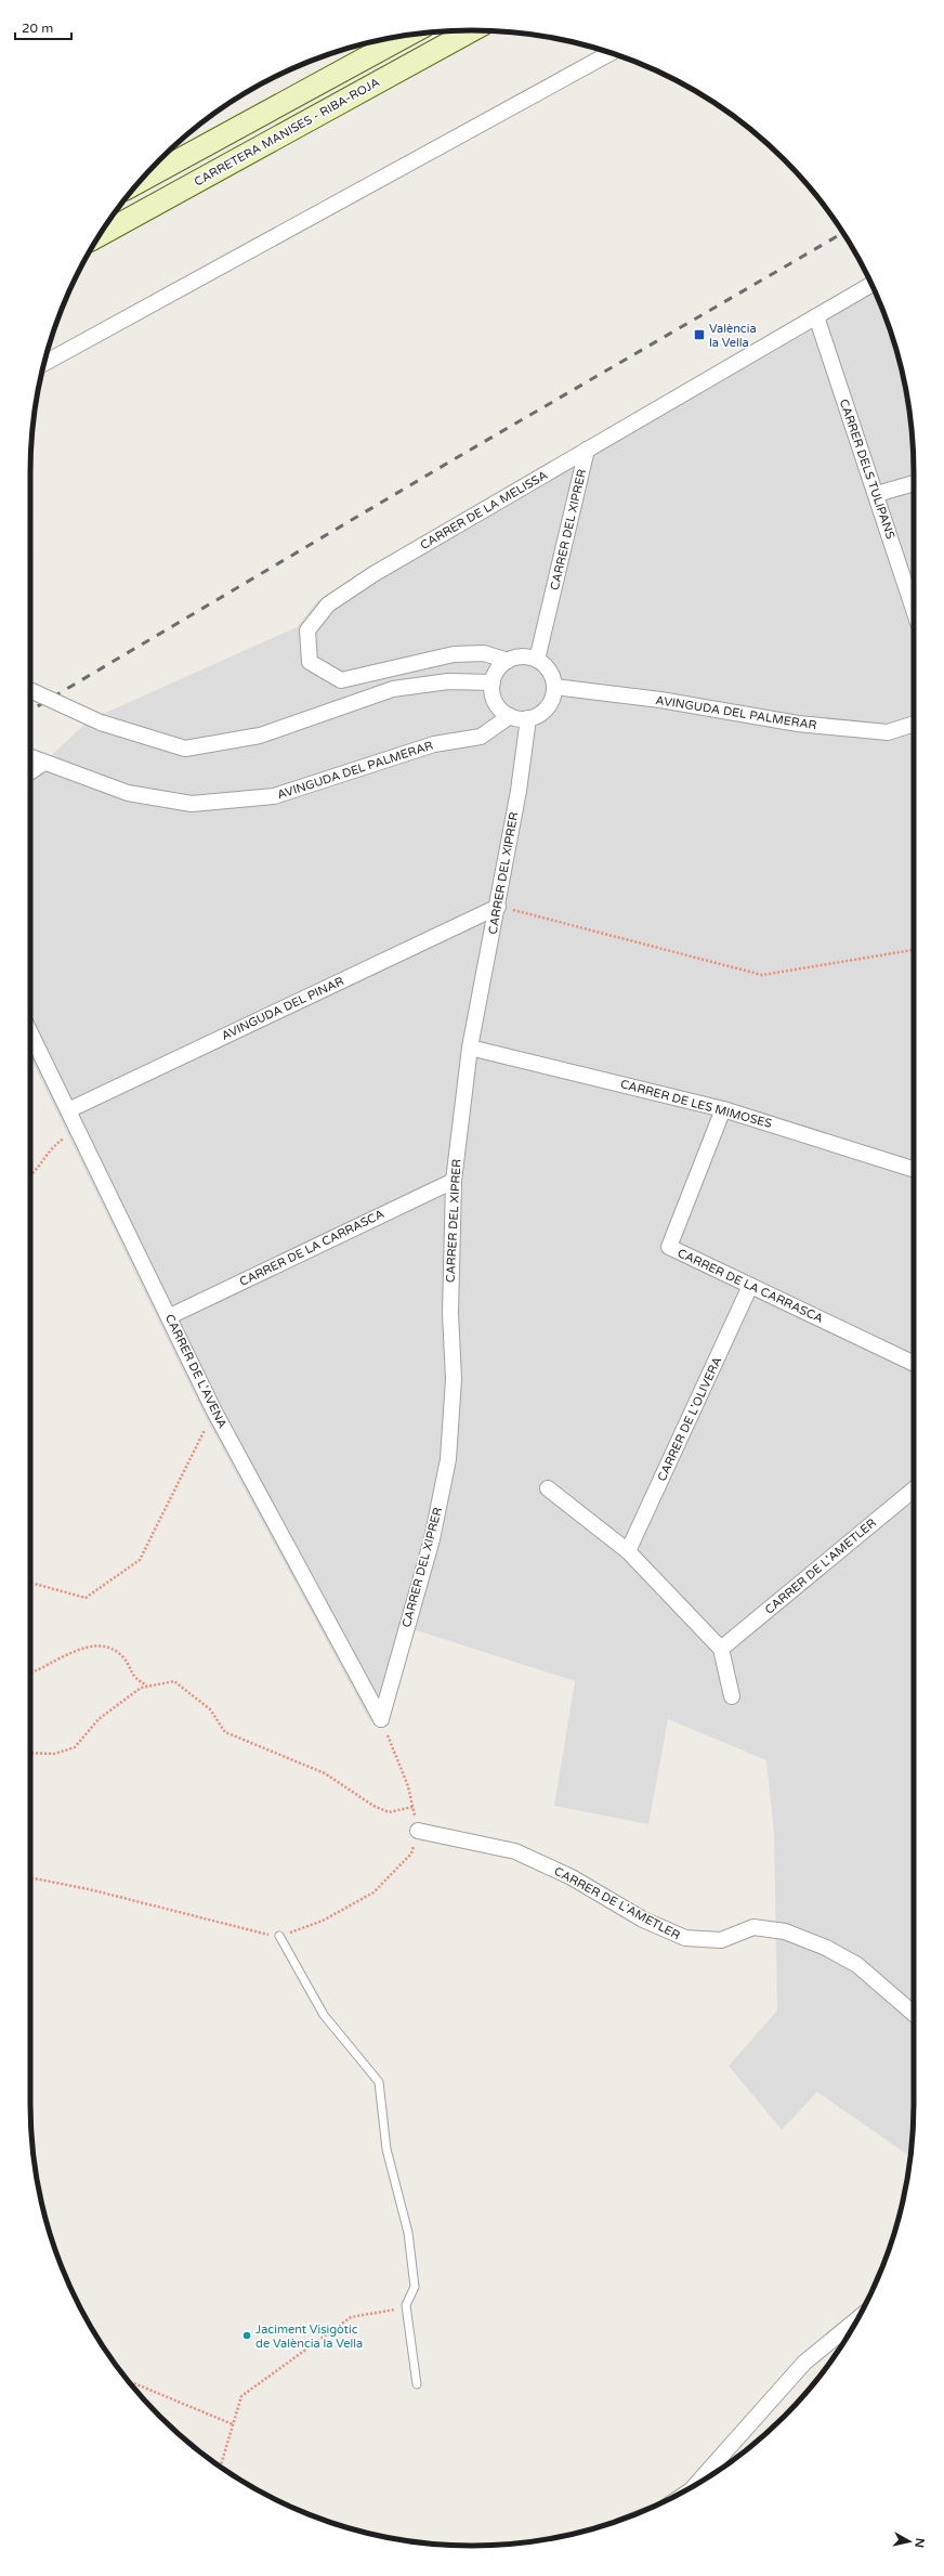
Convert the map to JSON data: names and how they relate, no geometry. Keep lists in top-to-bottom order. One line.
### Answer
{"streets":{"main road":["CARRETERA MANISES - RIBA-ROJA"],"street":["CARRER DELS TULIPANS","CARRER DE LA MELISSA","CARRER DEL XIPRER","AVINGUDA DEL PALMERAR","AVINGUDA DEL PINAR","CARRER DE LES MIMOSES","CARRER DE LA CARRASCA","CARRER DE L'AVENA","CARRER DE L'OLIVERA","CARRER DE L'AMETLER"]},"crossings":[["CARRER DELS TULIPANS","CARRER DE LA MELISSA"],["CARRER DE LA MELISSA","CARRER DEL XIPRER"],["CARRER DE LA MELISSA","AVINGUDA DEL PALMERAR"],["CARRER DEL XIPRER","AVINGUDA DEL PALMERAR"],["CARRER DEL XIPRER","AVINGUDA DEL PINAR"],["CARRER DEL XIPRER","CARRER DE LES MIMOSES"],["CARRER DEL XIPRER","CARRER DE LA CARRASCA"],["CARRER DEL XIPRER","CARRER DE L'AVENA"],["AVINGUDA DEL PINAR","CARRER DE L'AVENA"],["CARRER DE LES MIMOSES","CARRER DE LA CARRASCA"],["CARRER DE LA CARRASCA","CARRER DE L'AVENA"],["CARRER DE LA CARRASCA","CARRER DE L'OLIVERA"]],"places":{"transit":["València la Vella"],"other":["Jaciment Visigòtic de València la Vella"]},"scale_bar":"20 m","north":"right"}
